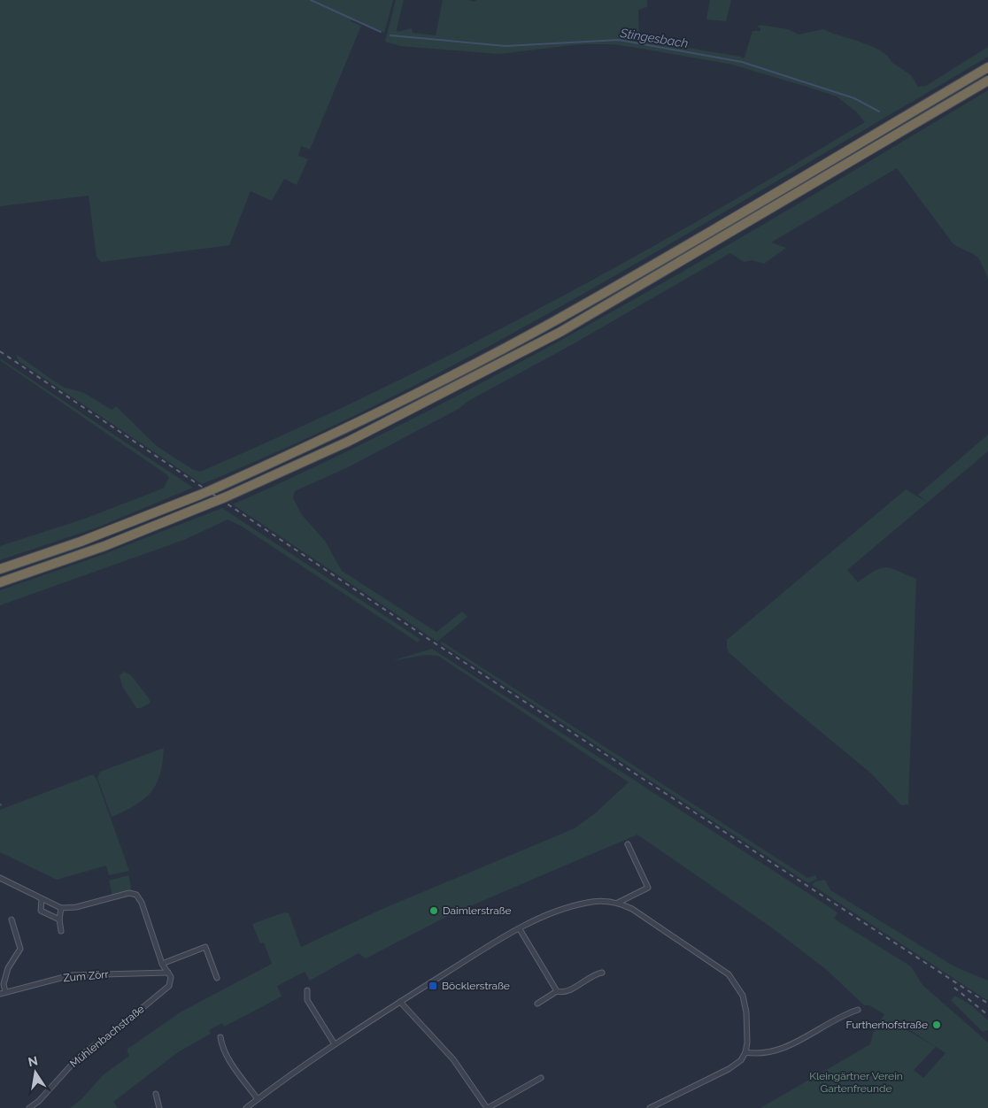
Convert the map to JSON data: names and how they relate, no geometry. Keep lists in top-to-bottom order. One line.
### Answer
{"streets":{"street":["Zum Zörr","Mühlenbachstraße"]},"crossings":[["Zum Zörr","Mühlenbachstraße"]],"water":["Stingesbach"],"parks":["Kleingärtner Verein Gartenfreunde"],"places":{"other":["Daimlerstraße","Furtherhofstraße"],"transit":["Böcklerstraße"]},"north":"top"}
